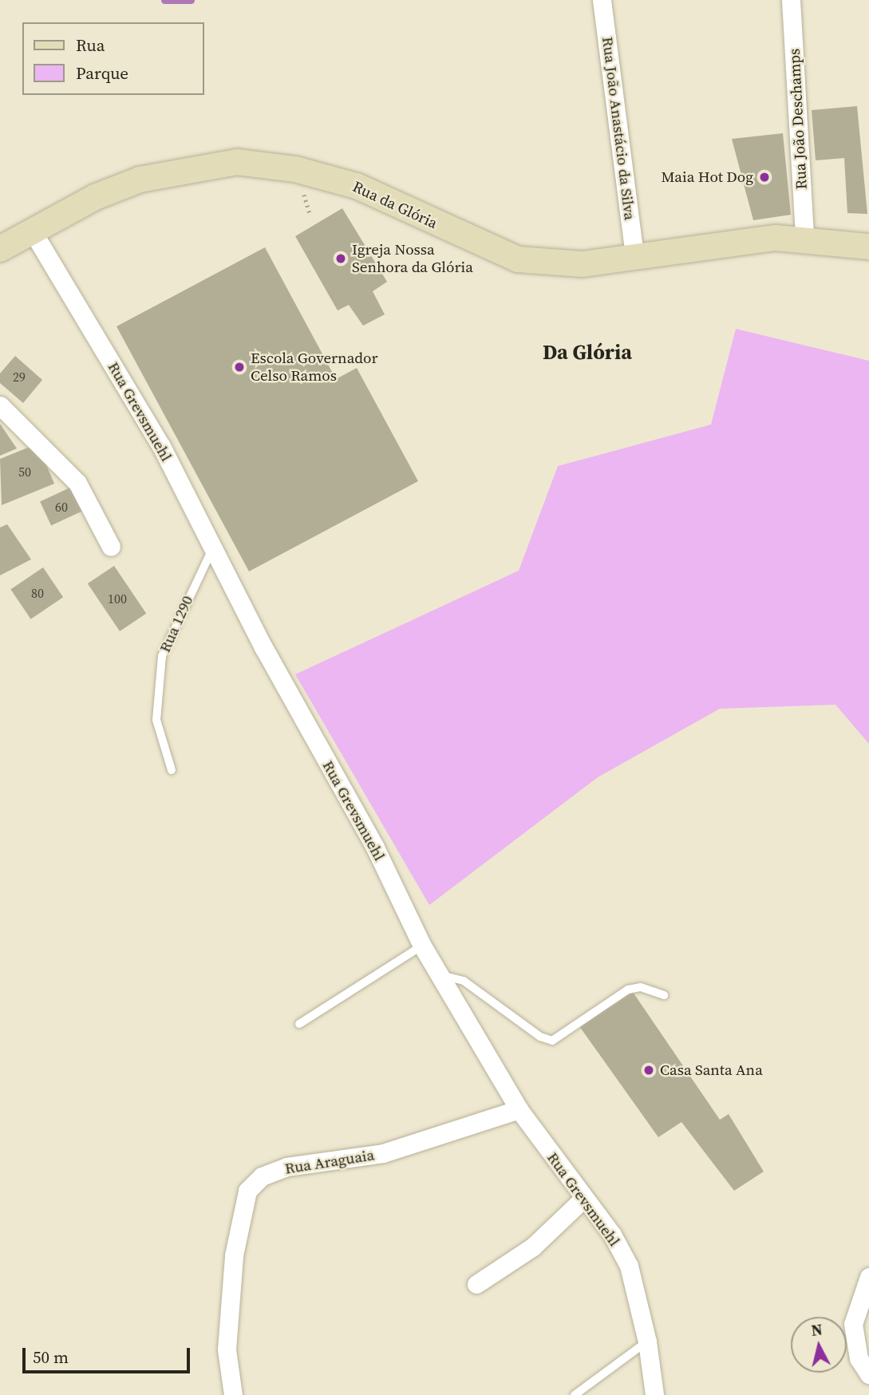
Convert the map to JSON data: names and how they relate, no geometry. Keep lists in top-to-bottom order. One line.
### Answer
{"streets":{"street":["Rua João Deschamps","Rua João Anastácio da Silva","Rua da Glória","Rua Grevsmuehl","Rua Araguaia"],"lane":["Rua 1290"]},"crossings":[["Rua João Deschamps","Rua da Glória"],["Rua João Anastácio da Silva","Rua da Glória"],["Rua da Glória","Rua Grevsmuehl"],["Rua Grevsmuehl","Rua 1290"],["Rua Grevsmuehl","Rua Araguaia"]],"districts":["Da Glória"],"places":["Maia Hot Dog","Igreja Nossa Senhora da Glória","Escola Governador Celso Ramos","Casa Santa Ana"],"house_numbers":["29","50","60","80","100"],"legend":["Rua","Parque"],"scale_bar":"50 m","north":"top"}
